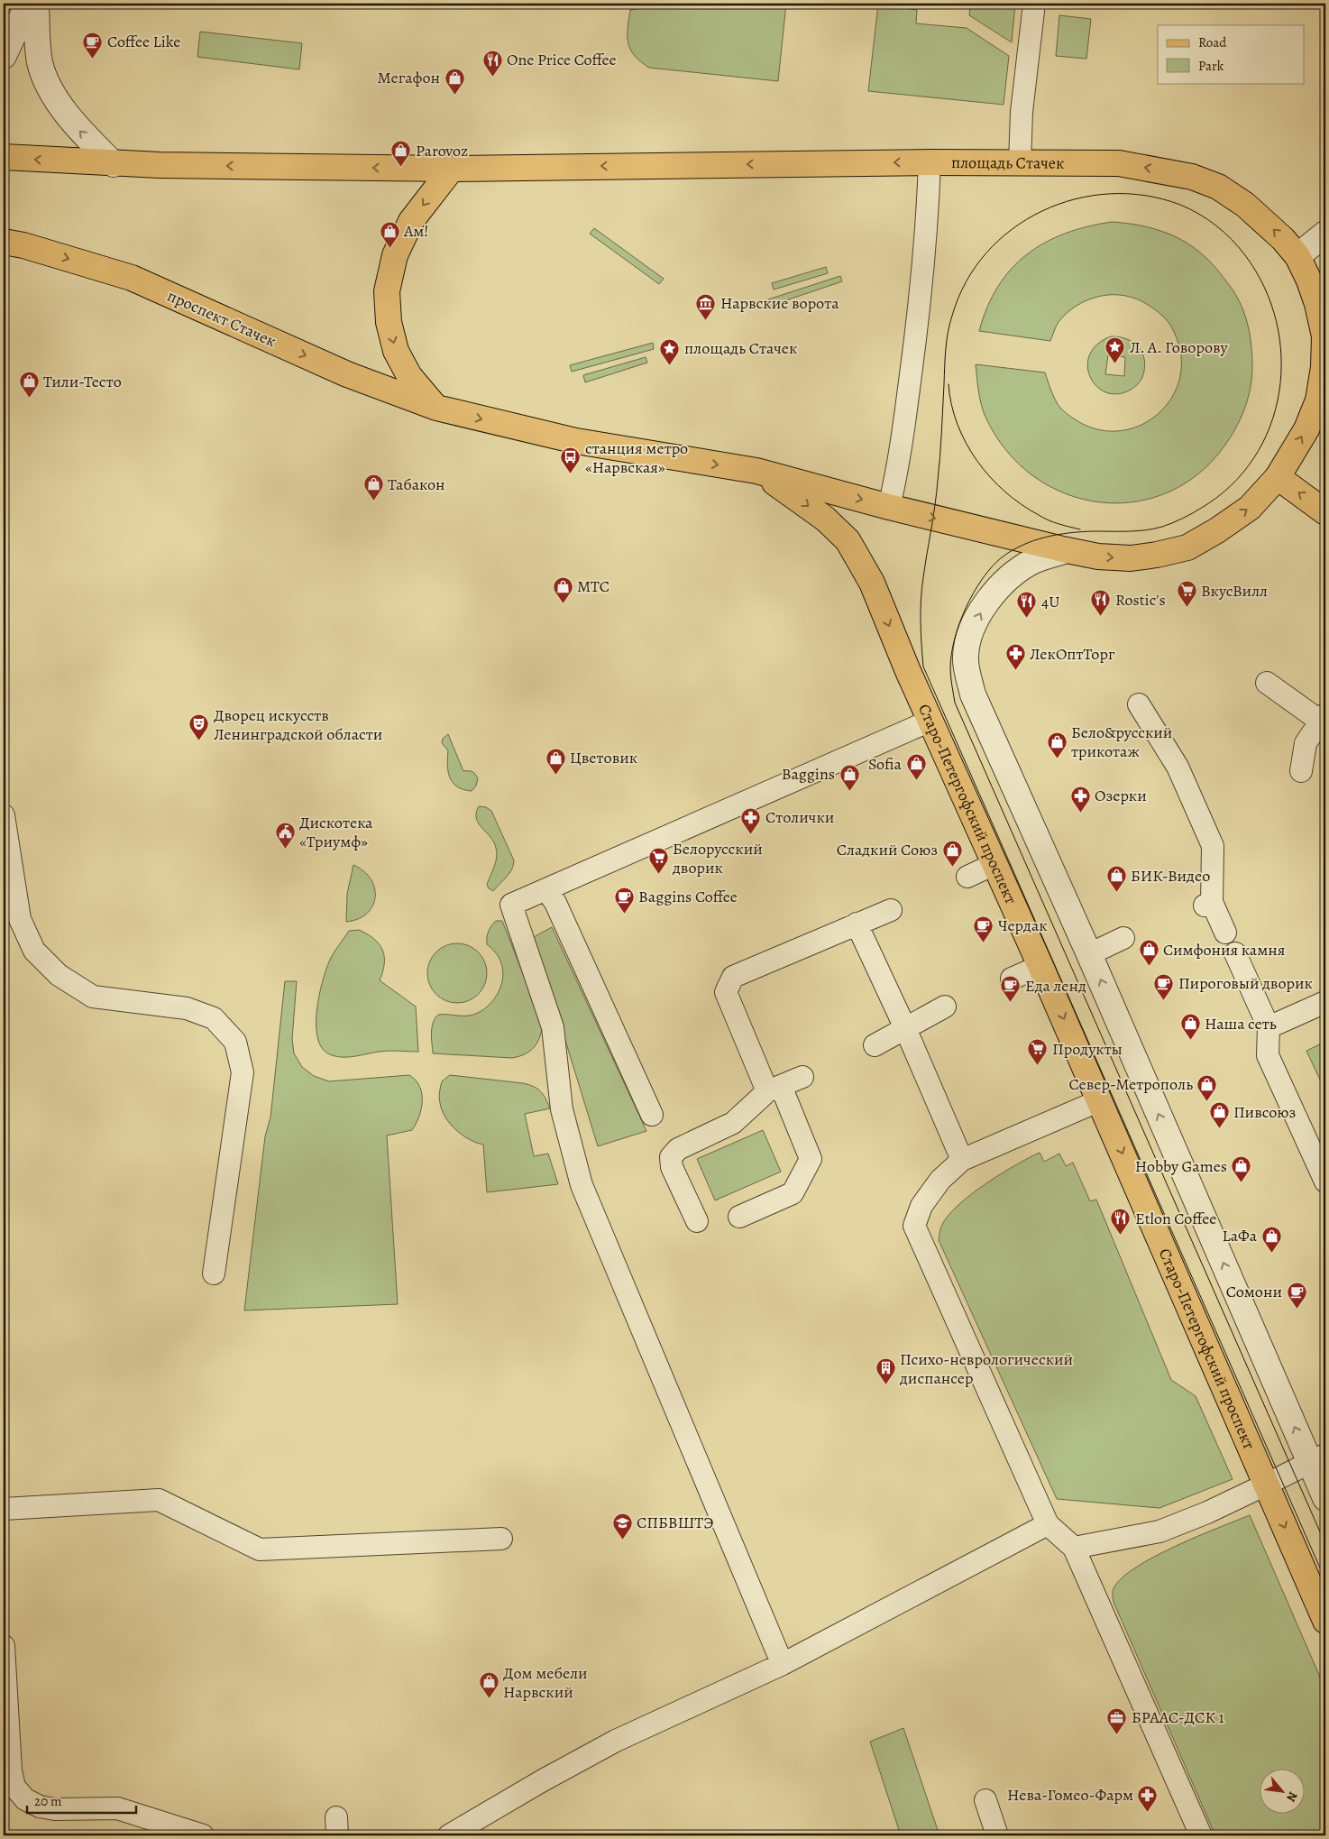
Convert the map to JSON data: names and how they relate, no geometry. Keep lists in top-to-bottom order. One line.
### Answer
{"streets":{"main road":["площадь Стачек","проспект Стачек","Старо-Петергофский проспект"]},"crossings":[["площадь Стачек","Старо-Петергофский проспект"]],"one_way":["Старо-Петергофский проспект"],"places":{"cafe":["Coffee Like","Baggins Coffee","Чердак","Пироговый дворик","Еда ленд","Сомони"],"restaurant":["One Price Coffee","Rostic's","4U","Etlon Coffee"],"shop":["Мегафон","Parovoz","Ам!","Тили-Тесто","Табакон","МТС","Бело&русский трикотаж","Цветовик","Sofia","Baggins","Сладкий Союз","БИК-Видео","Симфония камня","Наша сеть","Север-Метрополь","Пивсоюз","Hobby Games","LаФа","Дом мебели Нарвский"],"museum":["Нарвские ворота"],"place":["Л. А. Говорову","площадь Стачек"],"bus stop":["станция метро «Нарвская»"],"supermarket":["ВкусВилл","Белорусский дворик","Продукты"],"pharmacy":["ЛекОптТорг","Озерки","Столички","Нева-Гомео-Фарм"],"theatre":["Дворец искусств Ленинградской области"],"public building":["Дискотека «Триумф»"],"building":["Психо-неврологический диспансер"],"school or university":["СПБВШТЭ"],"office":["БРААС-ДСК 1"]},"legend":["Road","Park"],"scale_bar":"20 m","north":"bottom right"}
